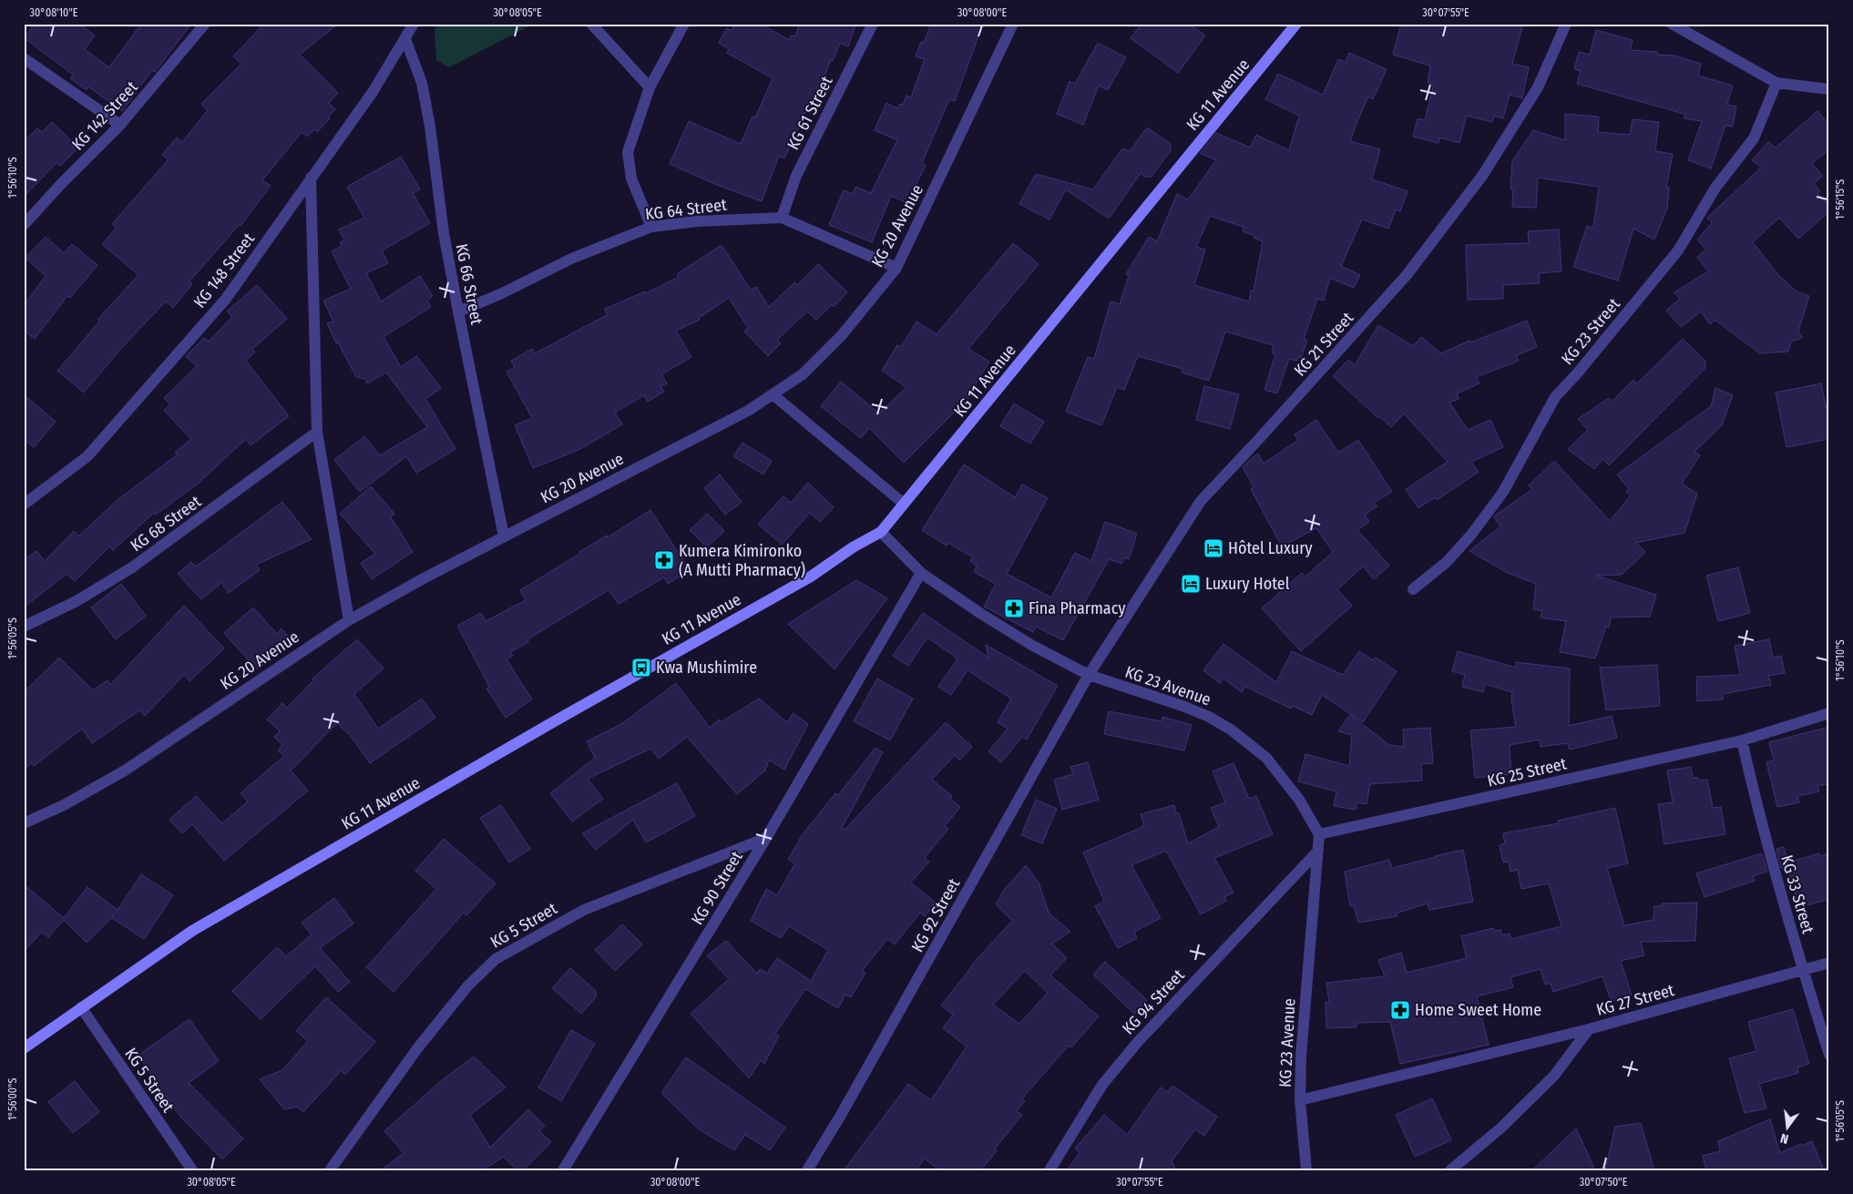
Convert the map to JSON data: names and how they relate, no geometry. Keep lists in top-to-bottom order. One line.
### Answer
{"streets":{"main road":["KG 11 Avenue"],"street":["KG 61 Street","KG 142 Street","KG 64 Street","KG 20 Avenue","KG 148 Street","KG 66 Street","KG 23 Street","KG 21 Street","KG 68 Street","KG 23 Avenue","KG 25 Street","KG 90 Street","KG 33 Street","KG 92 Street","KG 5 Street","KG 27 Street","KG 94 Street"]},"crossings":[["KG 11 Avenue","KG 23 Avenue"],["KG 11 Avenue","KG 5 Street"],["KG 61 Street","KG 64 Street"],["KG 64 Street","KG 20 Avenue"],["KG 64 Street","KG 66 Street"],["KG 20 Avenue","KG 66 Street"],["KG 148 Street","KG 66 Street"],["KG 21 Street","KG 23 Avenue"],["KG 21 Street","KG 92 Street"],["KG 23 Avenue","KG 25 Street"],["KG 23 Avenue","KG 90 Street"],["KG 23 Avenue","KG 92 Street"],["KG 23 Avenue","KG 94 Street"],["KG 25 Street","KG 33 Street"],["KG 90 Street","KG 5 Street"],["KG 33 Street","KG 27 Street"]],"places":{"hotel":["Hôtel Luxury","Luxury Hotel"],"pharmacy":["Kumera Kimironko (A Mutti Pharmacy)","Fina Pharmacy","Home Sweet Home"],"bus stop":["Kwa Mushimire"]},"north":"bottom","coordinates":["30°08'10\"E","30°08'05\"E","30°08'00\"E","30°07'55\"E","1°56'10\"S","1°56'15\"S","1°56'05\"S","1°56'00\"S","30°07'50\"E"]}
